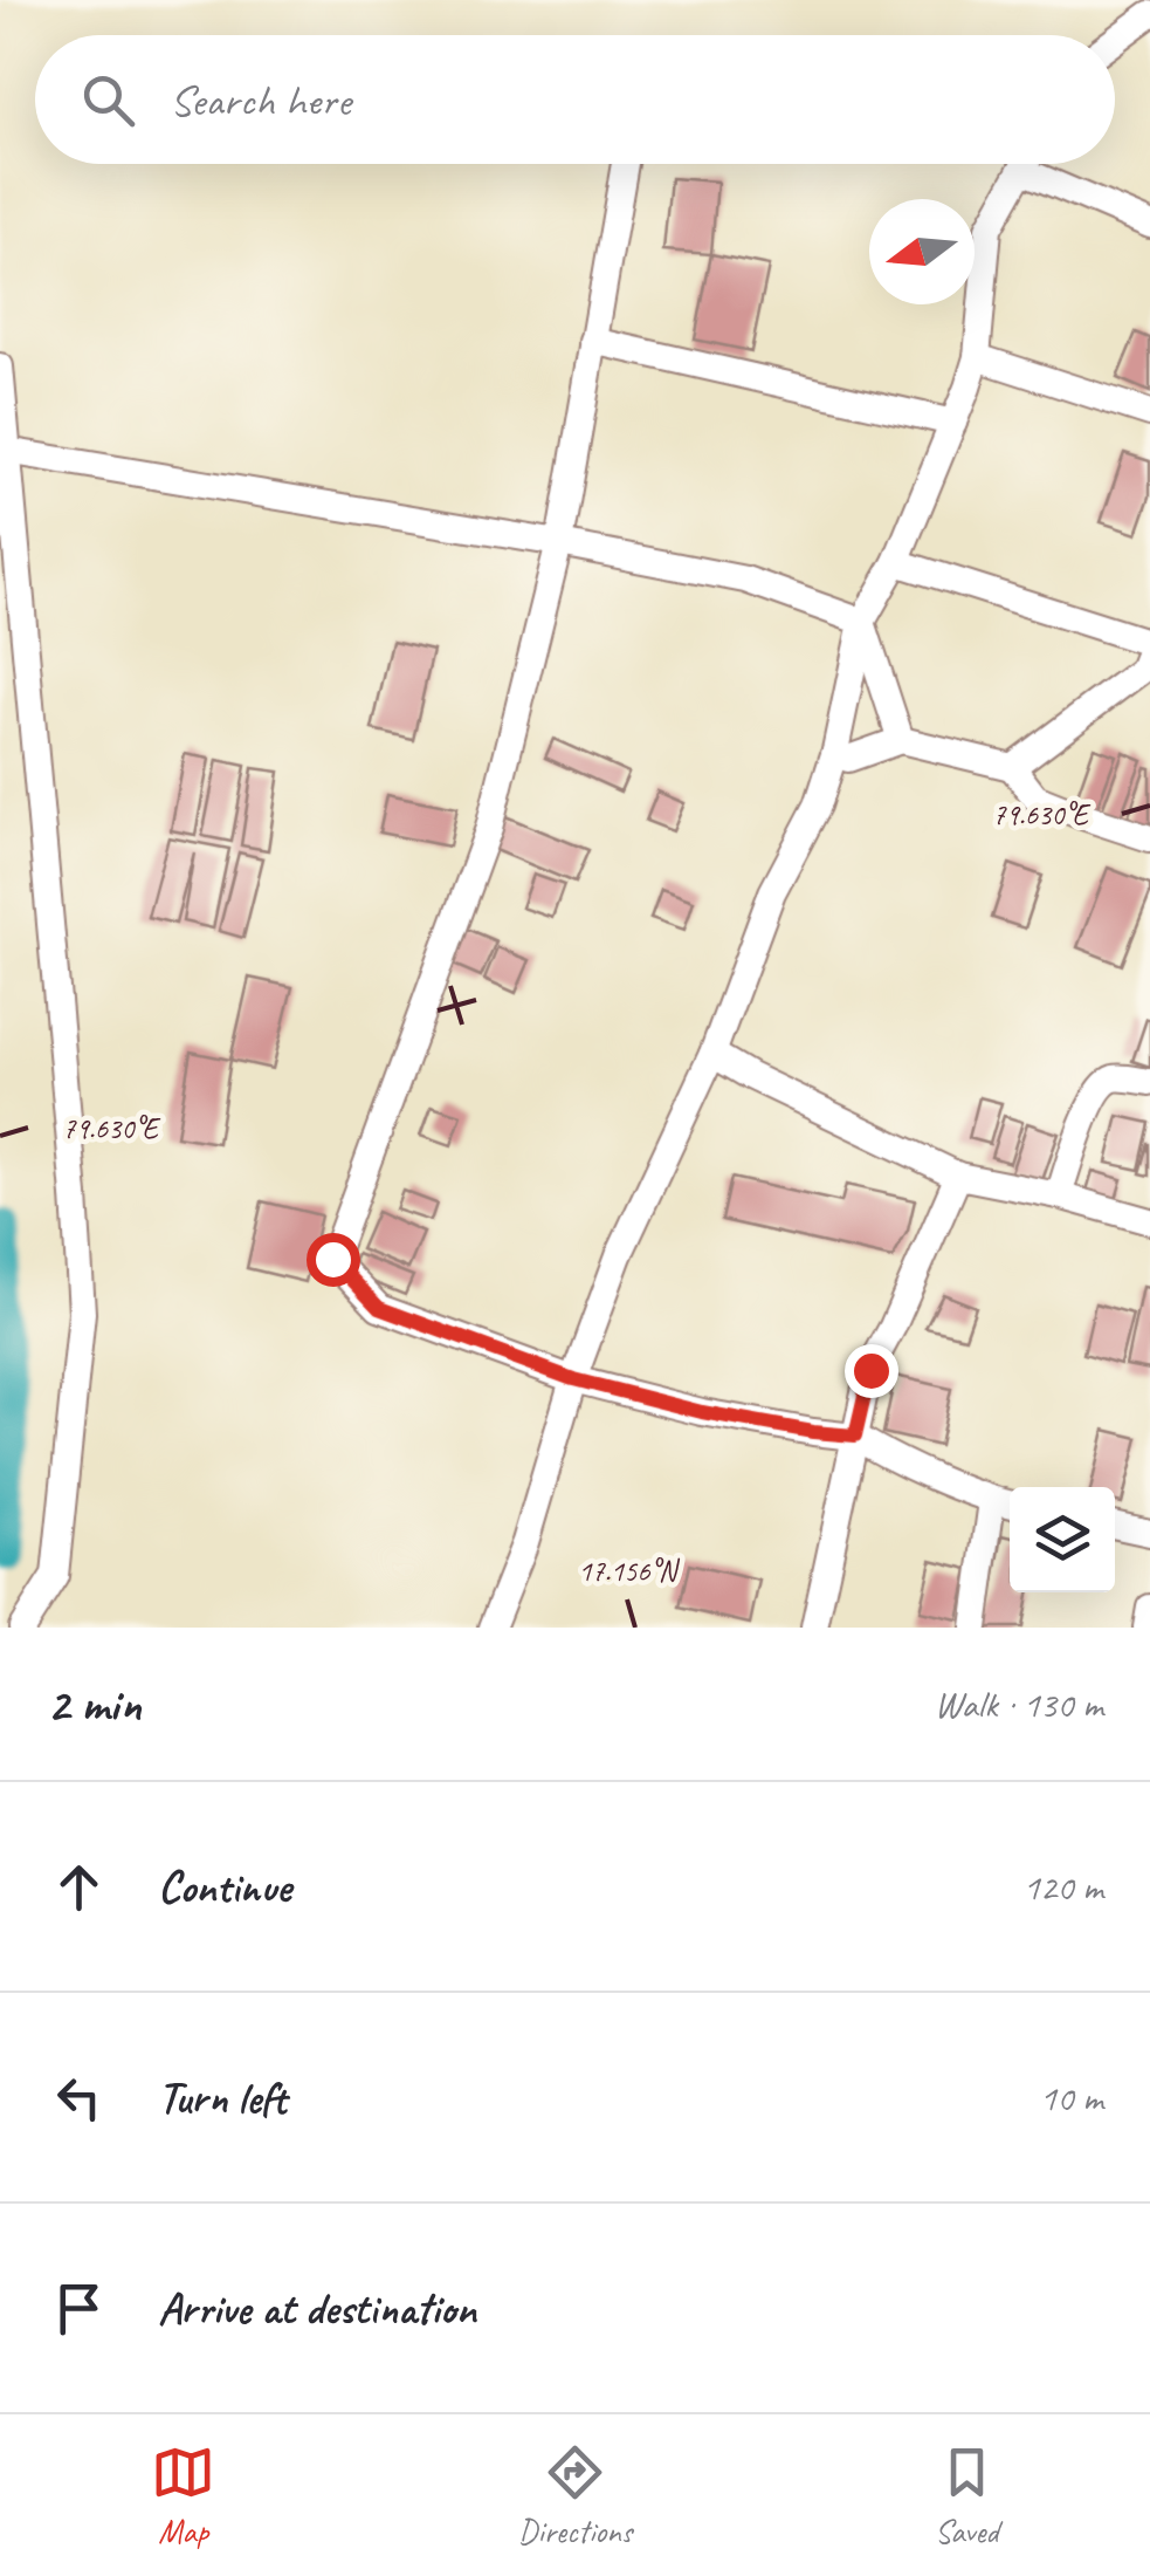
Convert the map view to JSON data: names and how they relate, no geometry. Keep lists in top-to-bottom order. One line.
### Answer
{"north":"left","page":{"search":"Search here","heading":["2 min","Walk · 130 m"],"list":[["Continue","120 m"],["Turn left","10 m"],"Arrive at destination"],"nav":["Map","Directions","Saved"]},"coordinates":["79.630°E","17.156°N"]}
